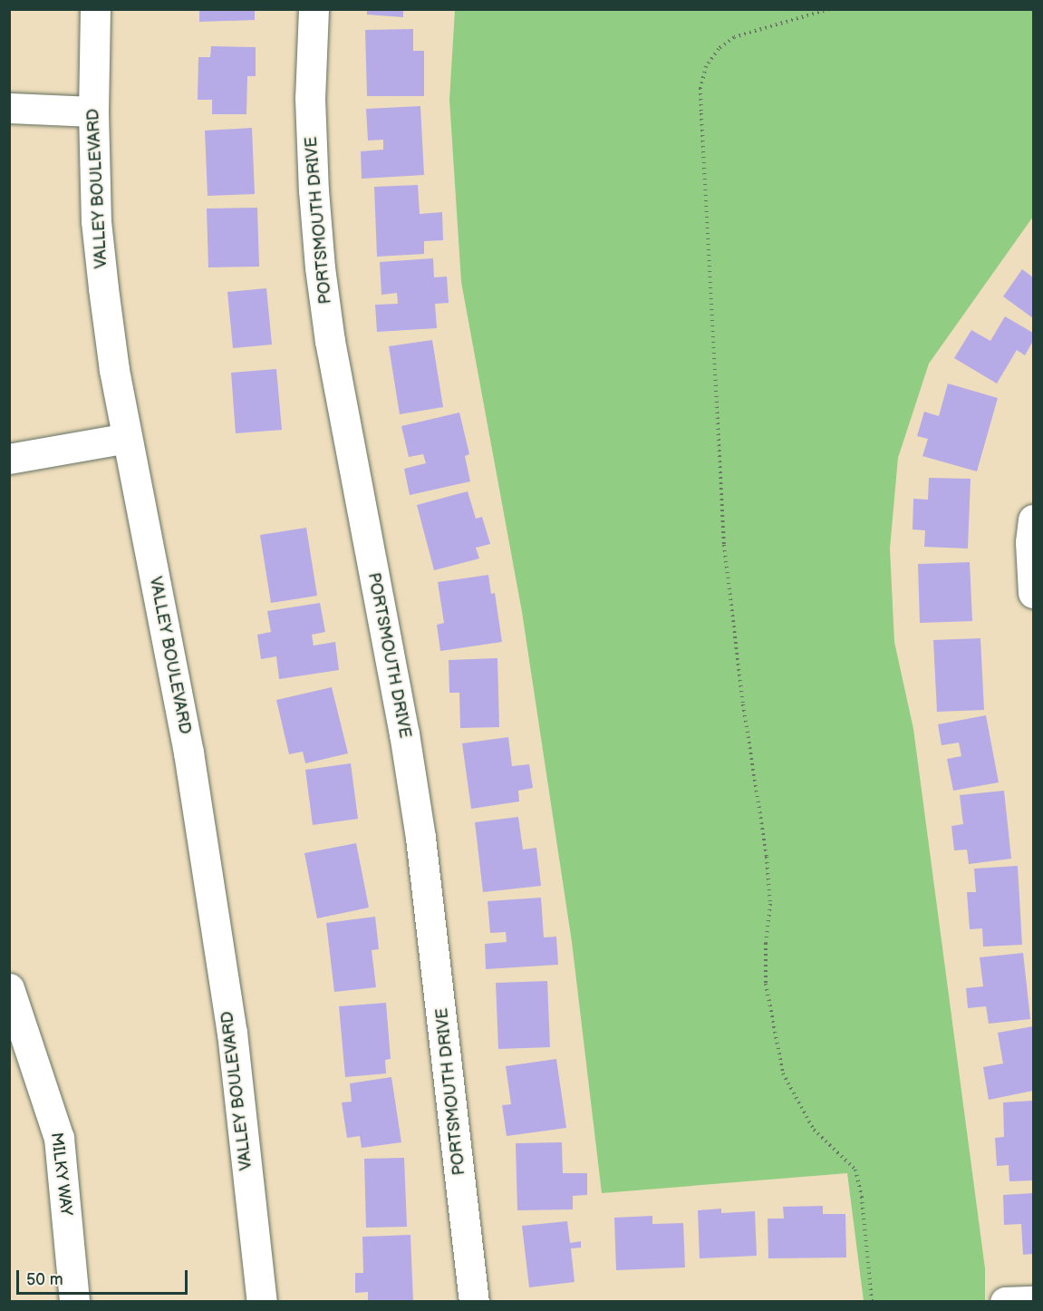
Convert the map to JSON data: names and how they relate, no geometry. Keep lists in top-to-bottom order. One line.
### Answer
{"streets":{"street":["VALLEY BOULEVARD","PORTSMOUTH DRIVE","MILKY WAY"]},"scale_bar":"50 m"}
